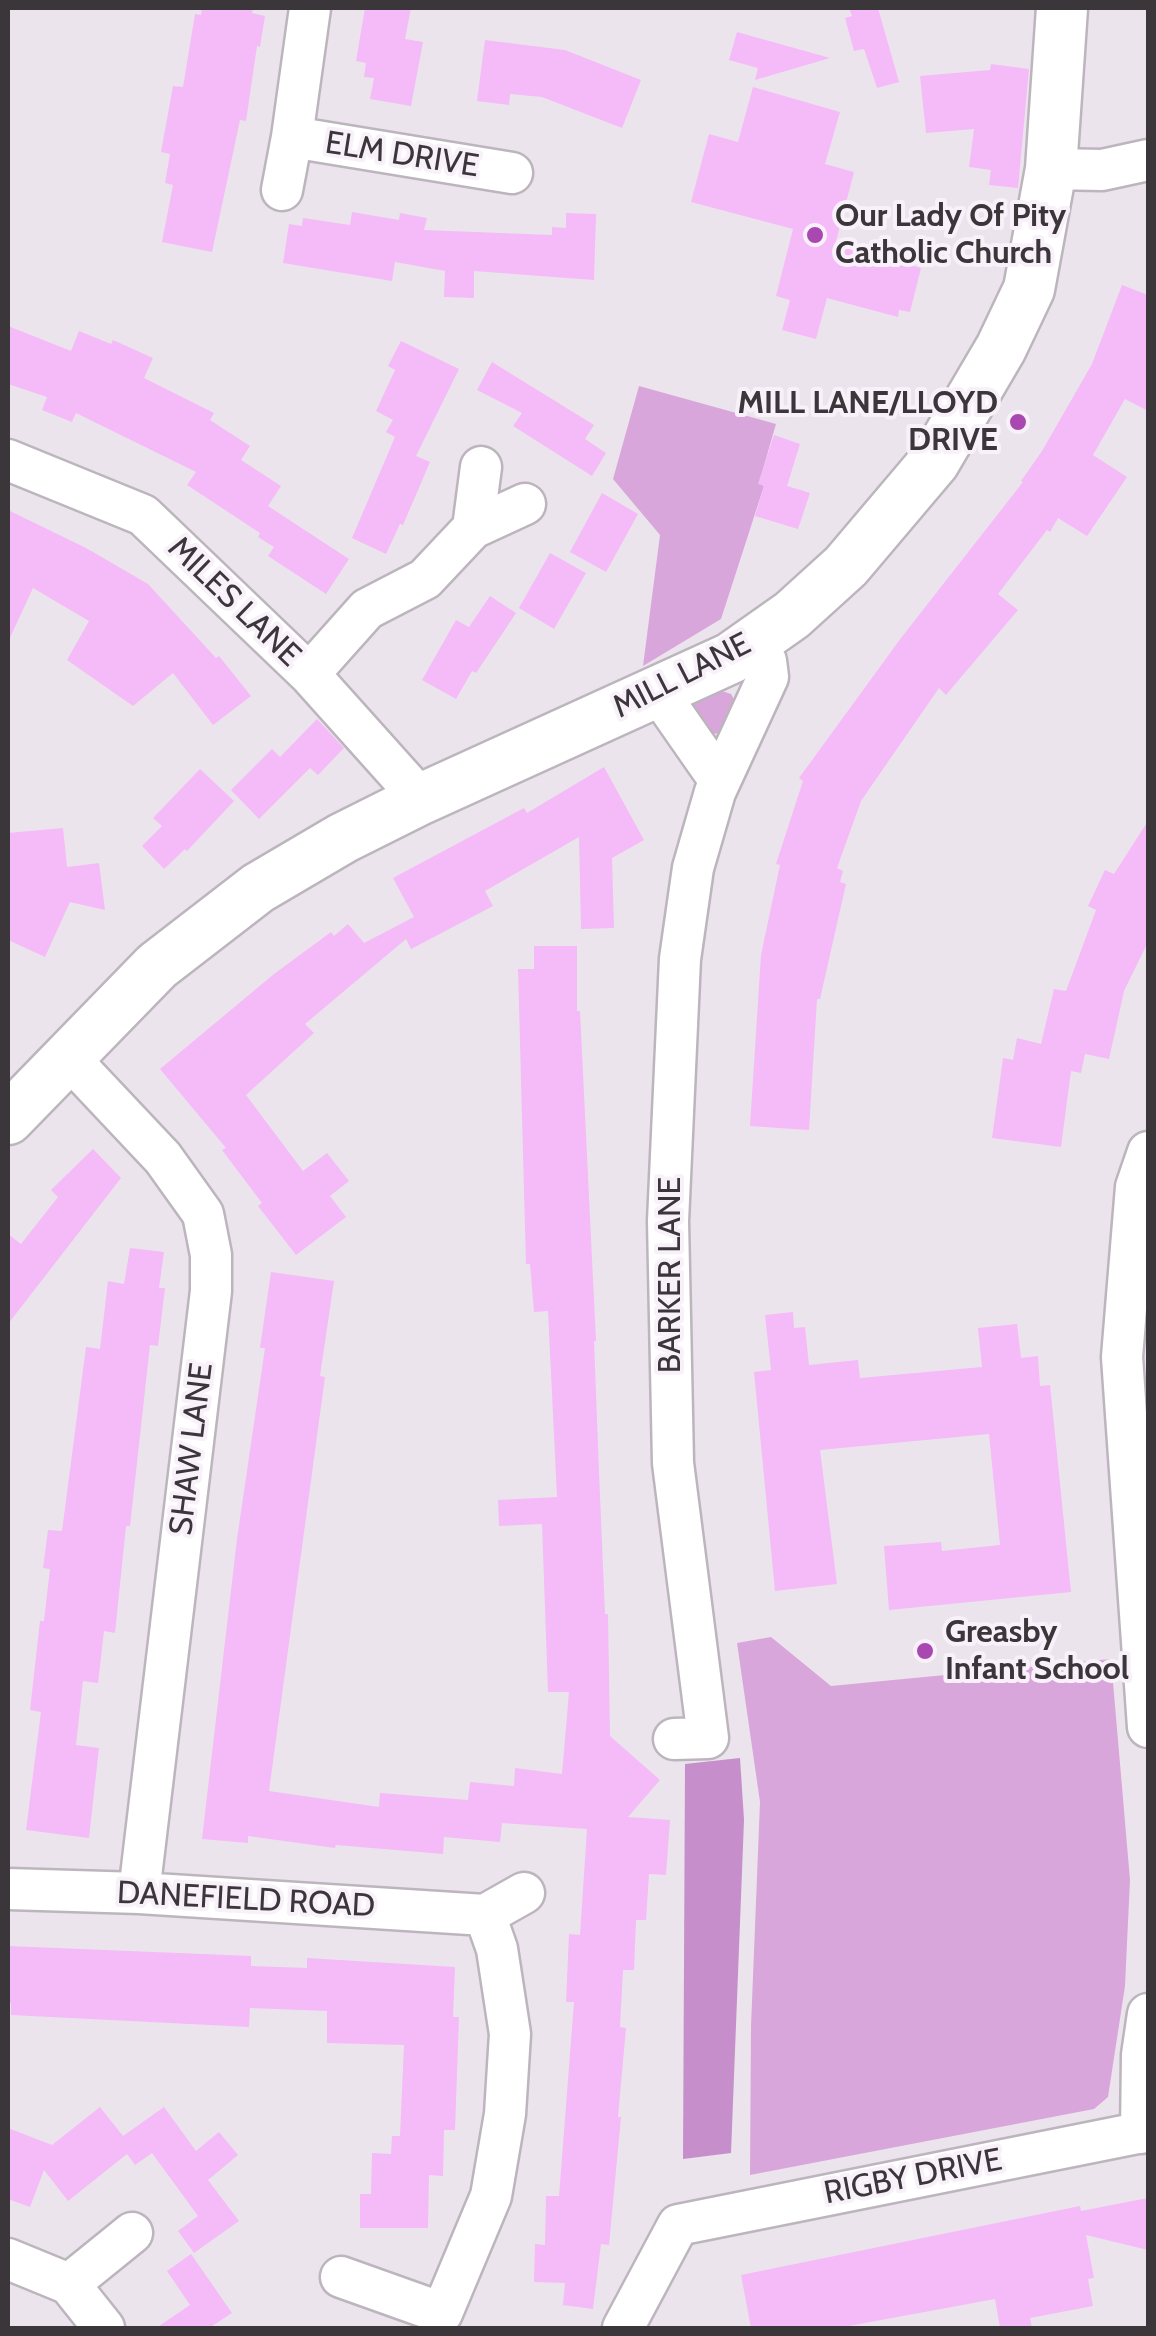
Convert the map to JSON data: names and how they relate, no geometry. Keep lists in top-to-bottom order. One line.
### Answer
{"streets":{"street":["ELM DRIVE","MILES LANE","MILL LANE","BARKER LANE","SHAW LANE","DANEFIELD ROAD","RIGBY DRIVE"]},"crossings":[["MILES LANE","MILL LANE"],["MILL LANE","BARKER LANE"],["MILL LANE","SHAW LANE"],["SHAW LANE","DANEFIELD ROAD"]],"places":["Our Lady Of Pity Catholic Church","MILL LANE/LLOYD DRIVE","Greasby Infant School"]}
